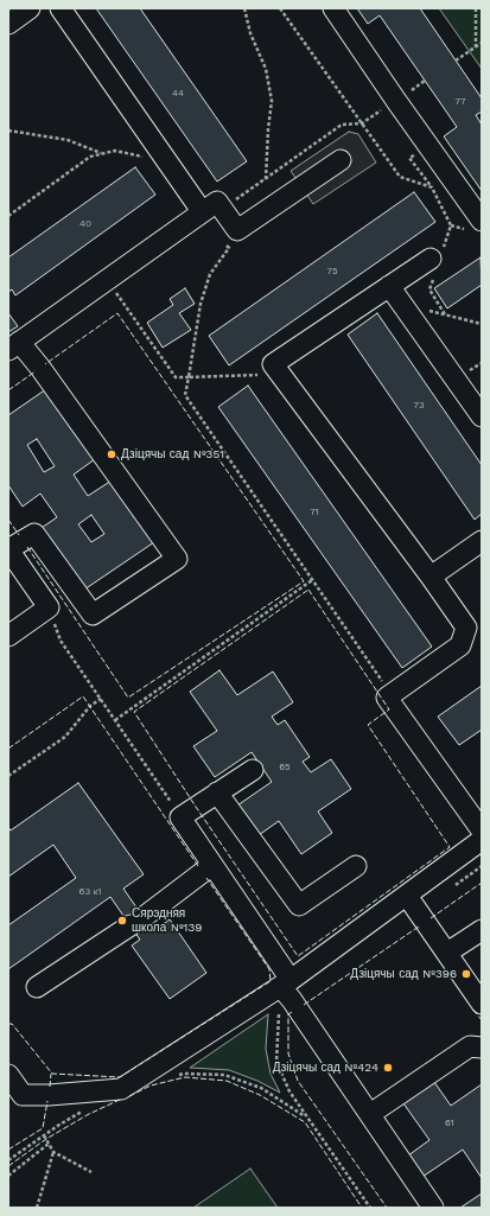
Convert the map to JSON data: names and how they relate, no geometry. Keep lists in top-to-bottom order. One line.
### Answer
{"places":["Дзіцячы сад №351","Сярэдняя школа №139","Дзіцячы сад №396","Дзіцячы сад №424"],"house_numbers":["44","77","40","75","73","71","65","63 к1","61"]}
